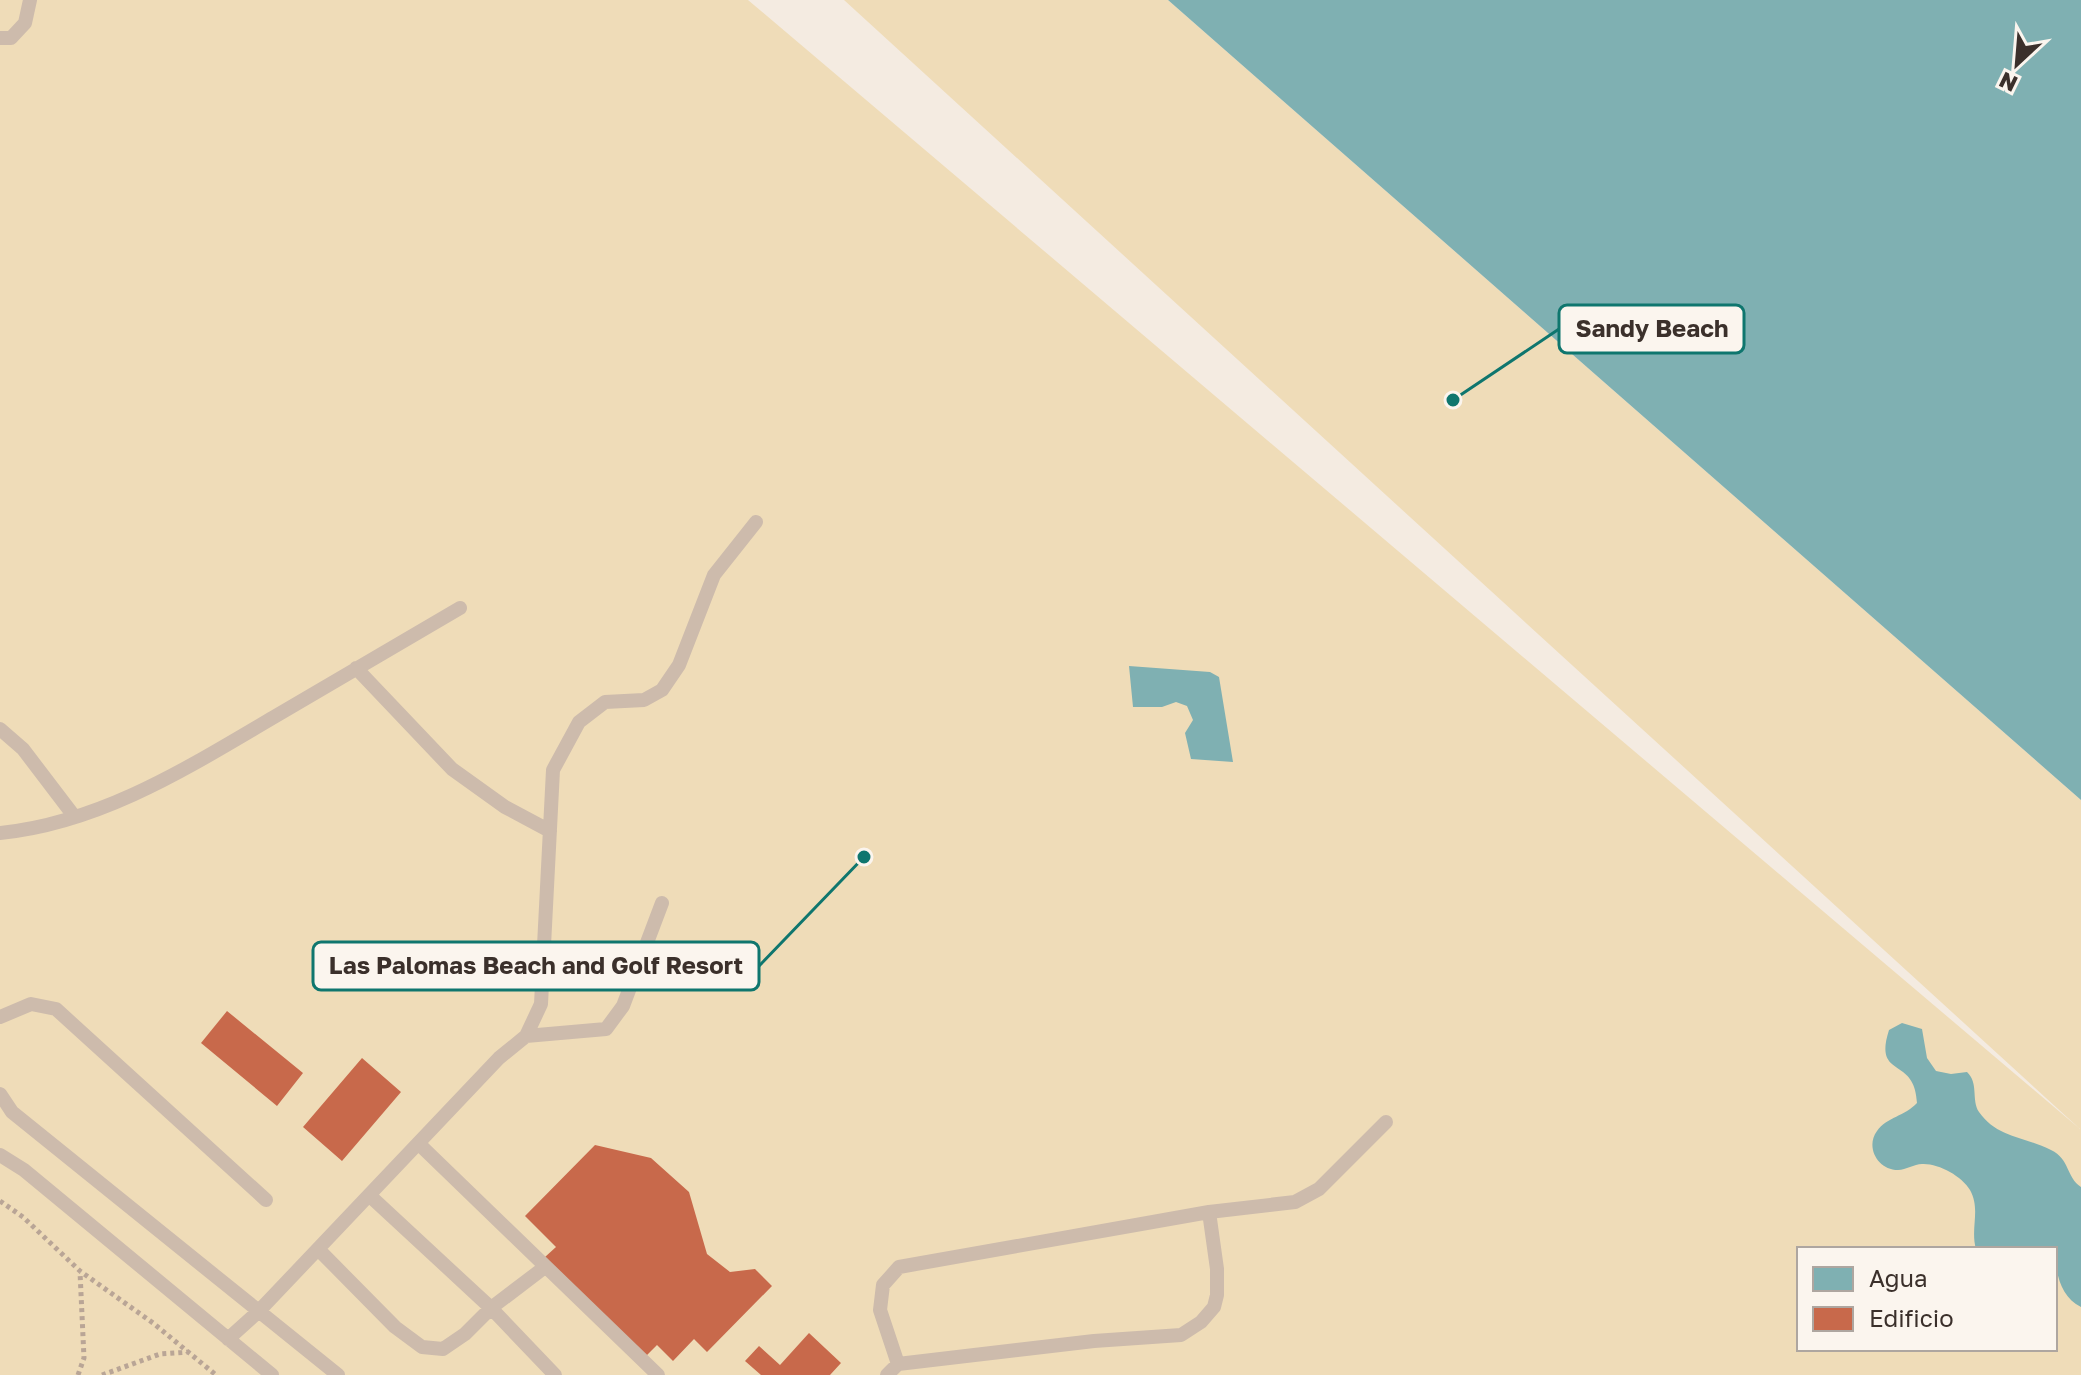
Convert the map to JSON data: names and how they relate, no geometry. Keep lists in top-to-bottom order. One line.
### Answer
{"places":["Sandy Beach","Las Palomas Beach and Golf Resort"],"legend":["Agua","Edificio"],"north":"bottom left"}
